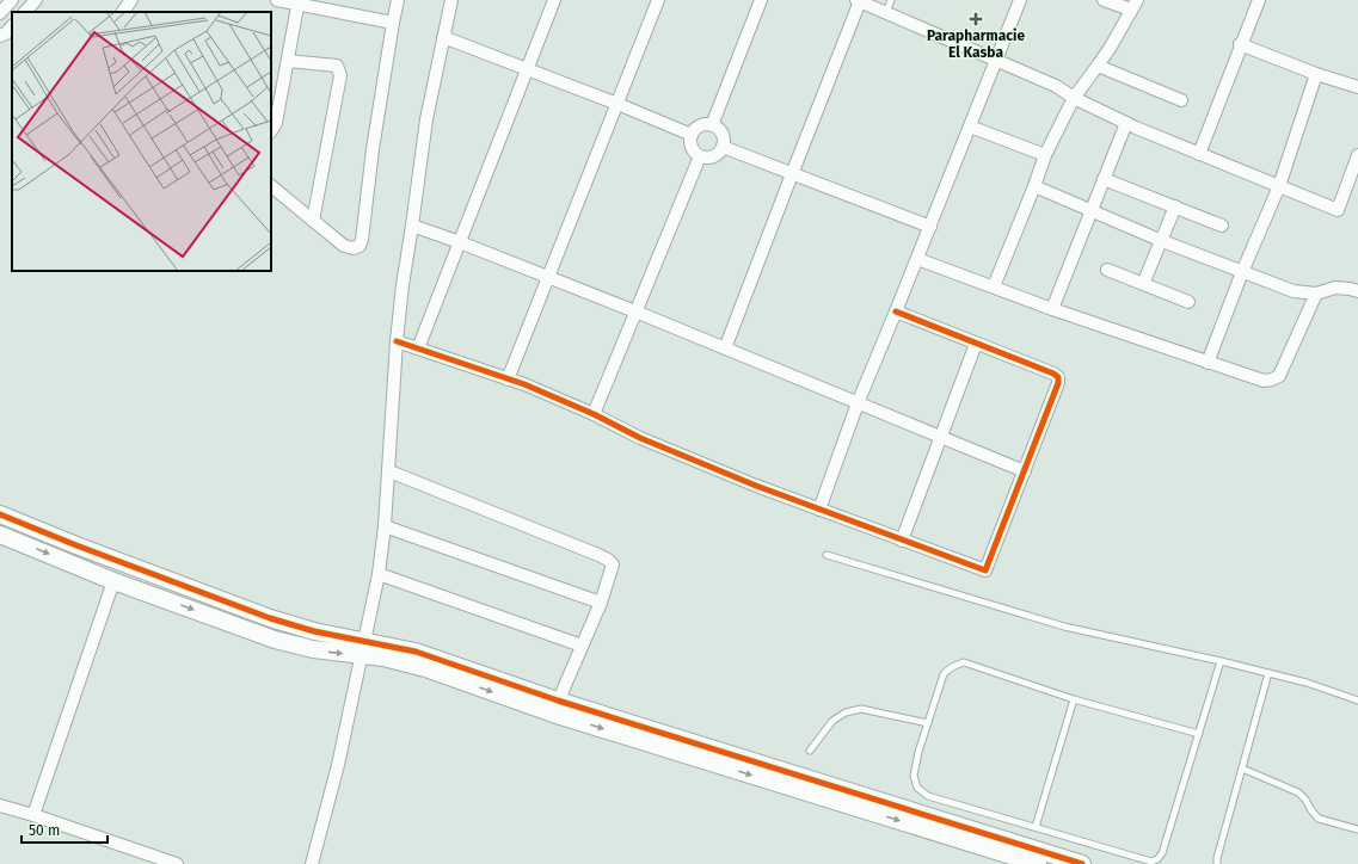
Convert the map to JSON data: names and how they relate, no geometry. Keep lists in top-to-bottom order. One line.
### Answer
{"places":{"health":["Parapharmacie El Kasba"]},"scale_bar":"50 m"}
